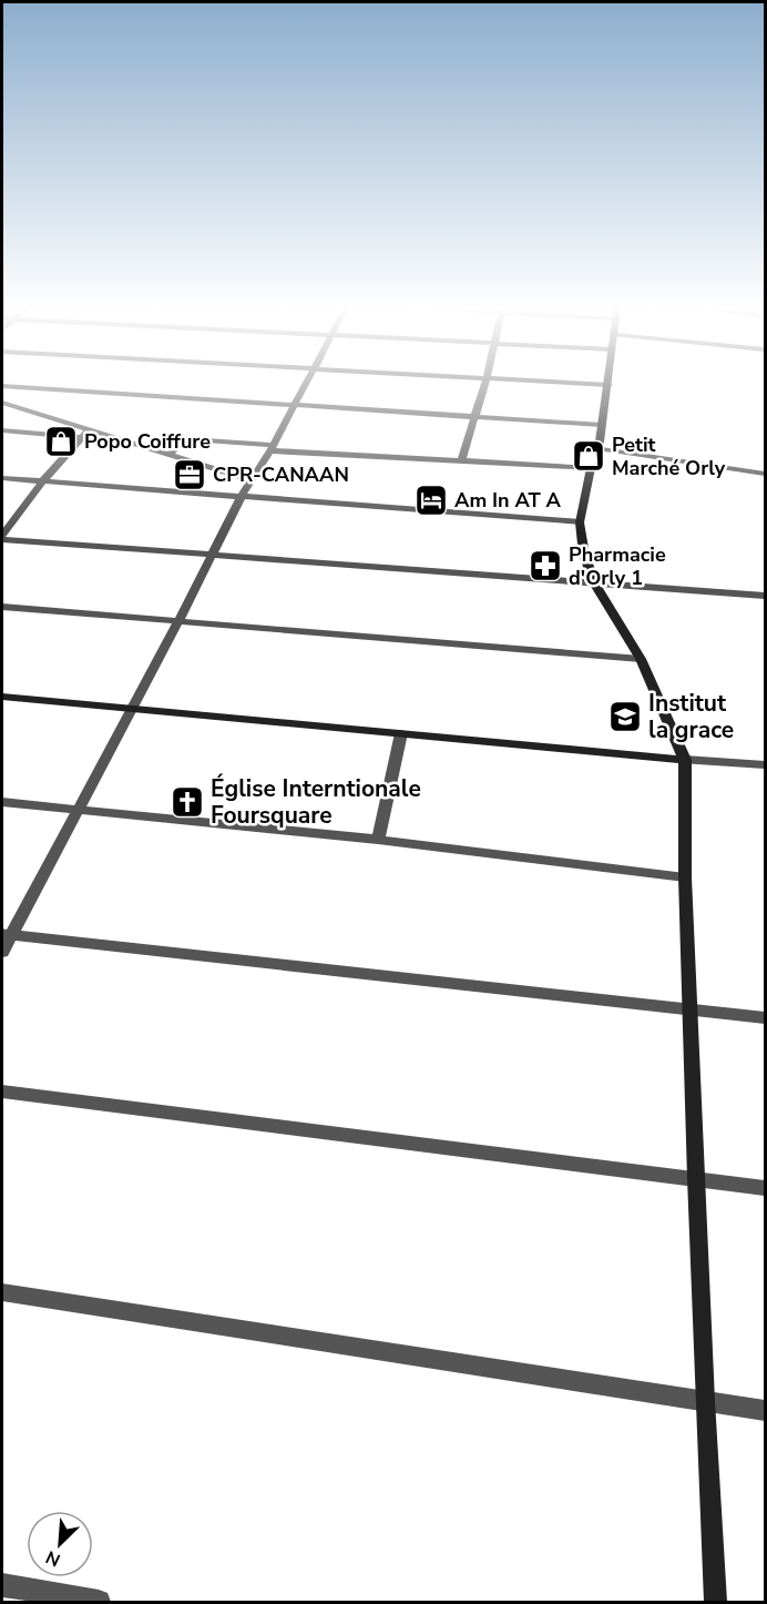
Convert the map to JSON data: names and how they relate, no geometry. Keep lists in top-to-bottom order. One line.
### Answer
{"places":{"shop":["Popo Coiffure","Petit Marché Orly"],"office":["CPR-CANAAN"],"hotel":["Am In AT A"],"pharmacy":["Pharmacie d'Orly 1"],"school or university":["Institut la grace"],"church":["Église Interntionale Foursquare"]},"north":"bottom left"}
